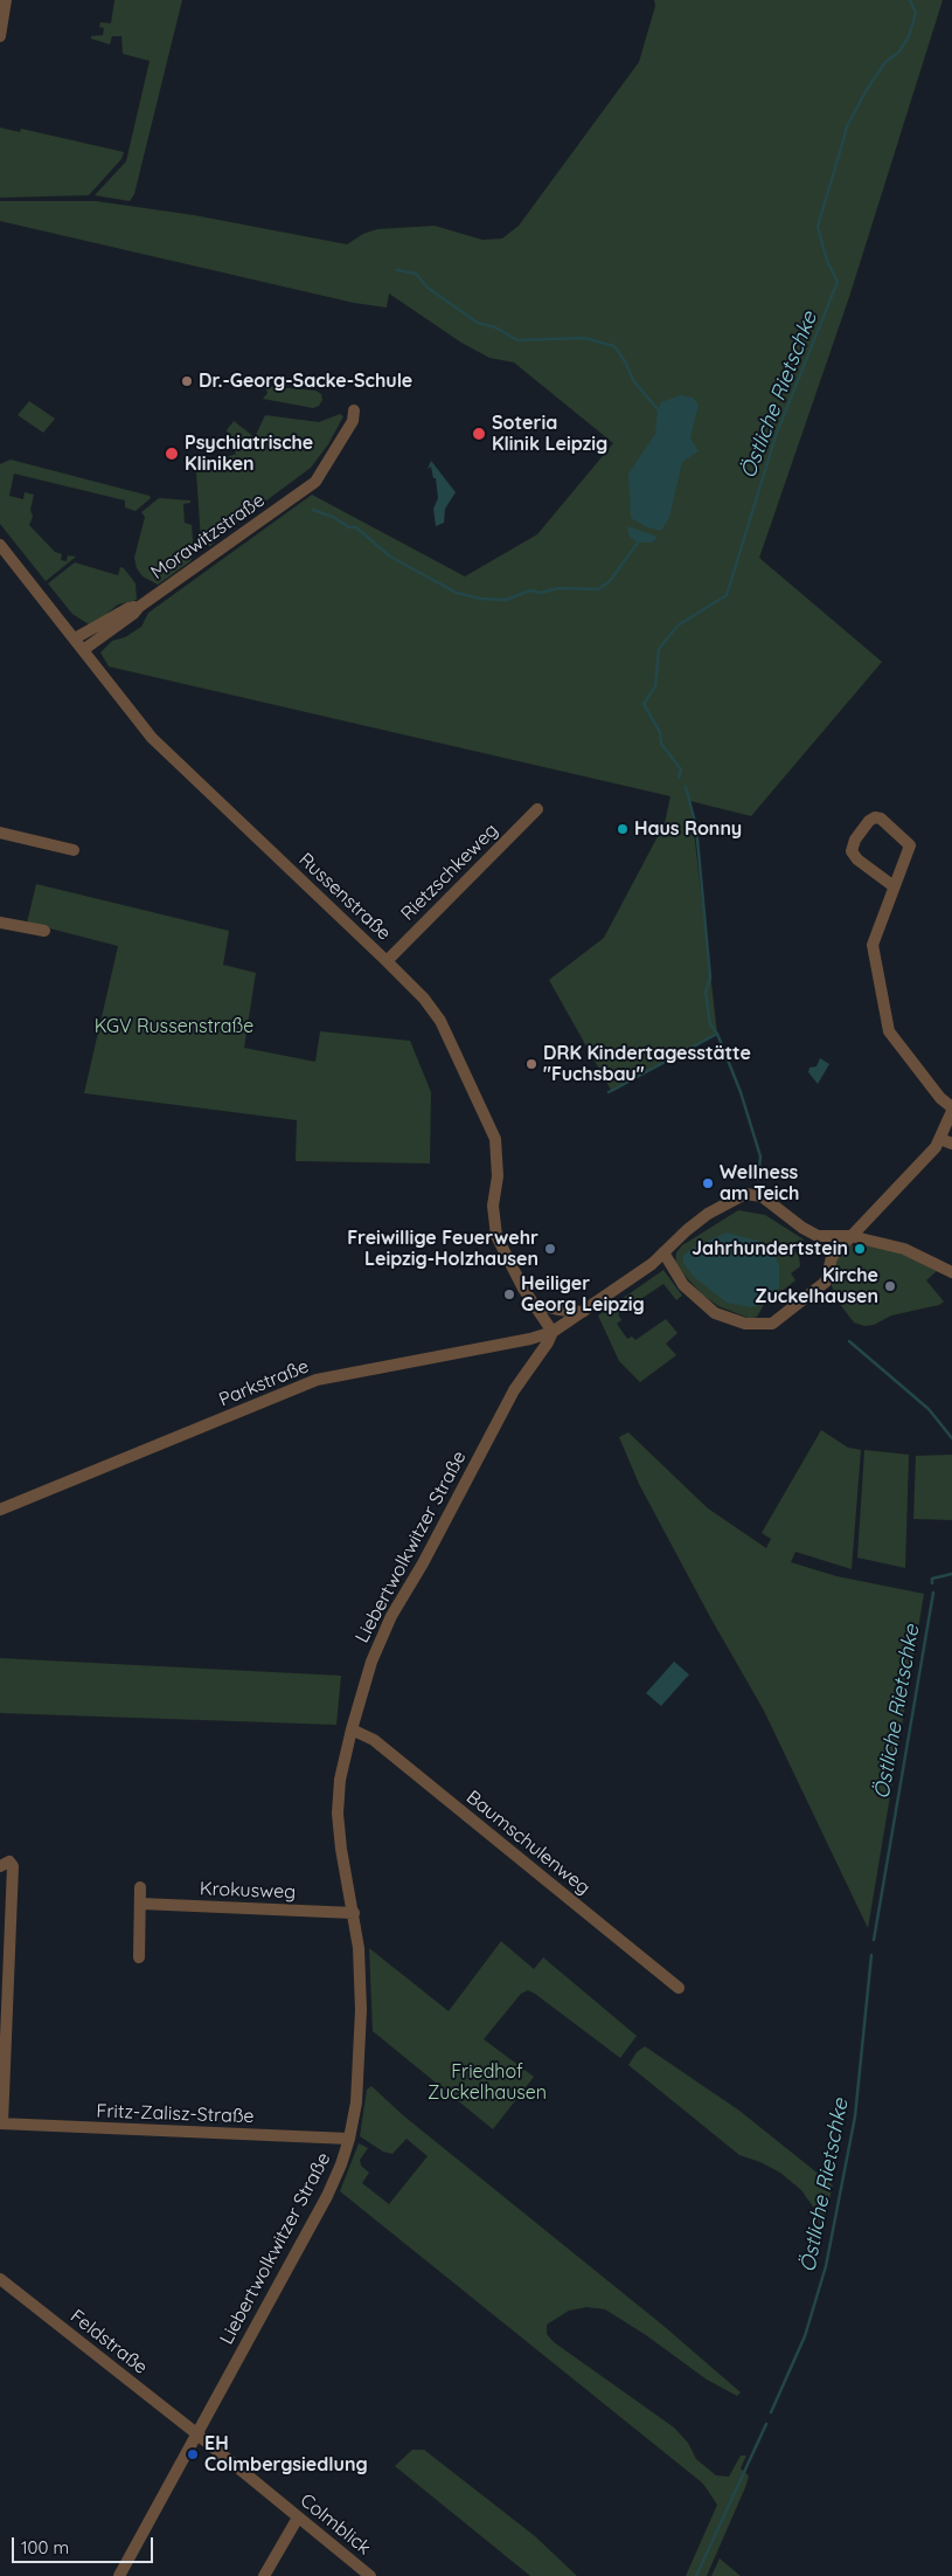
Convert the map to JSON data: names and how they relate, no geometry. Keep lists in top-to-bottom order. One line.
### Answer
{"streets":{"street":["Morawitzstraße","Rietzschkeweg","Russenstraße","Parkstraße","Liebertwolkwitzer Straße","Baumschulenweg","Krokusweg","Fritz-Zalisz-Straße","Feldstraße","Colmblick"]},"crossings":[["Morawitzstraße","Russenstraße"],["Rietzschkeweg","Russenstraße"],["Russenstraße","Parkstraße"],["Russenstraße","Liebertwolkwitzer Straße"],["Parkstraße","Liebertwolkwitzer Straße"],["Liebertwolkwitzer Straße","Baumschulenweg"],["Liebertwolkwitzer Straße","Krokusweg"],["Liebertwolkwitzer Straße","Fritz-Zalisz-Straße"],["Liebertwolkwitzer Straße","Feldstraße"],["Liebertwolkwitzer Straße","Colmblick"],["Feldstraße","Colmblick"]],"water":["Östliche Rietschke"],"parks":["KGV Russenstraße","Friedhof Zuckelhausen"],"places":["Dr.-Georg-Sacke-Schule","Soteria Klinik Leipzig","Psychiatrische Kliniken","Haus Ronny","DRK Kindertagesstätte \"Fuchsbau\"","Wellness am Teich","Freiwillige Feuerwehr Leipzig-Holzhausen","Jahrhundertstein","Kirche Zuckelhausen","Heiliger Georg Leipzig","EH Colmbergsiedlung"],"scale_bar":"100 m"}
